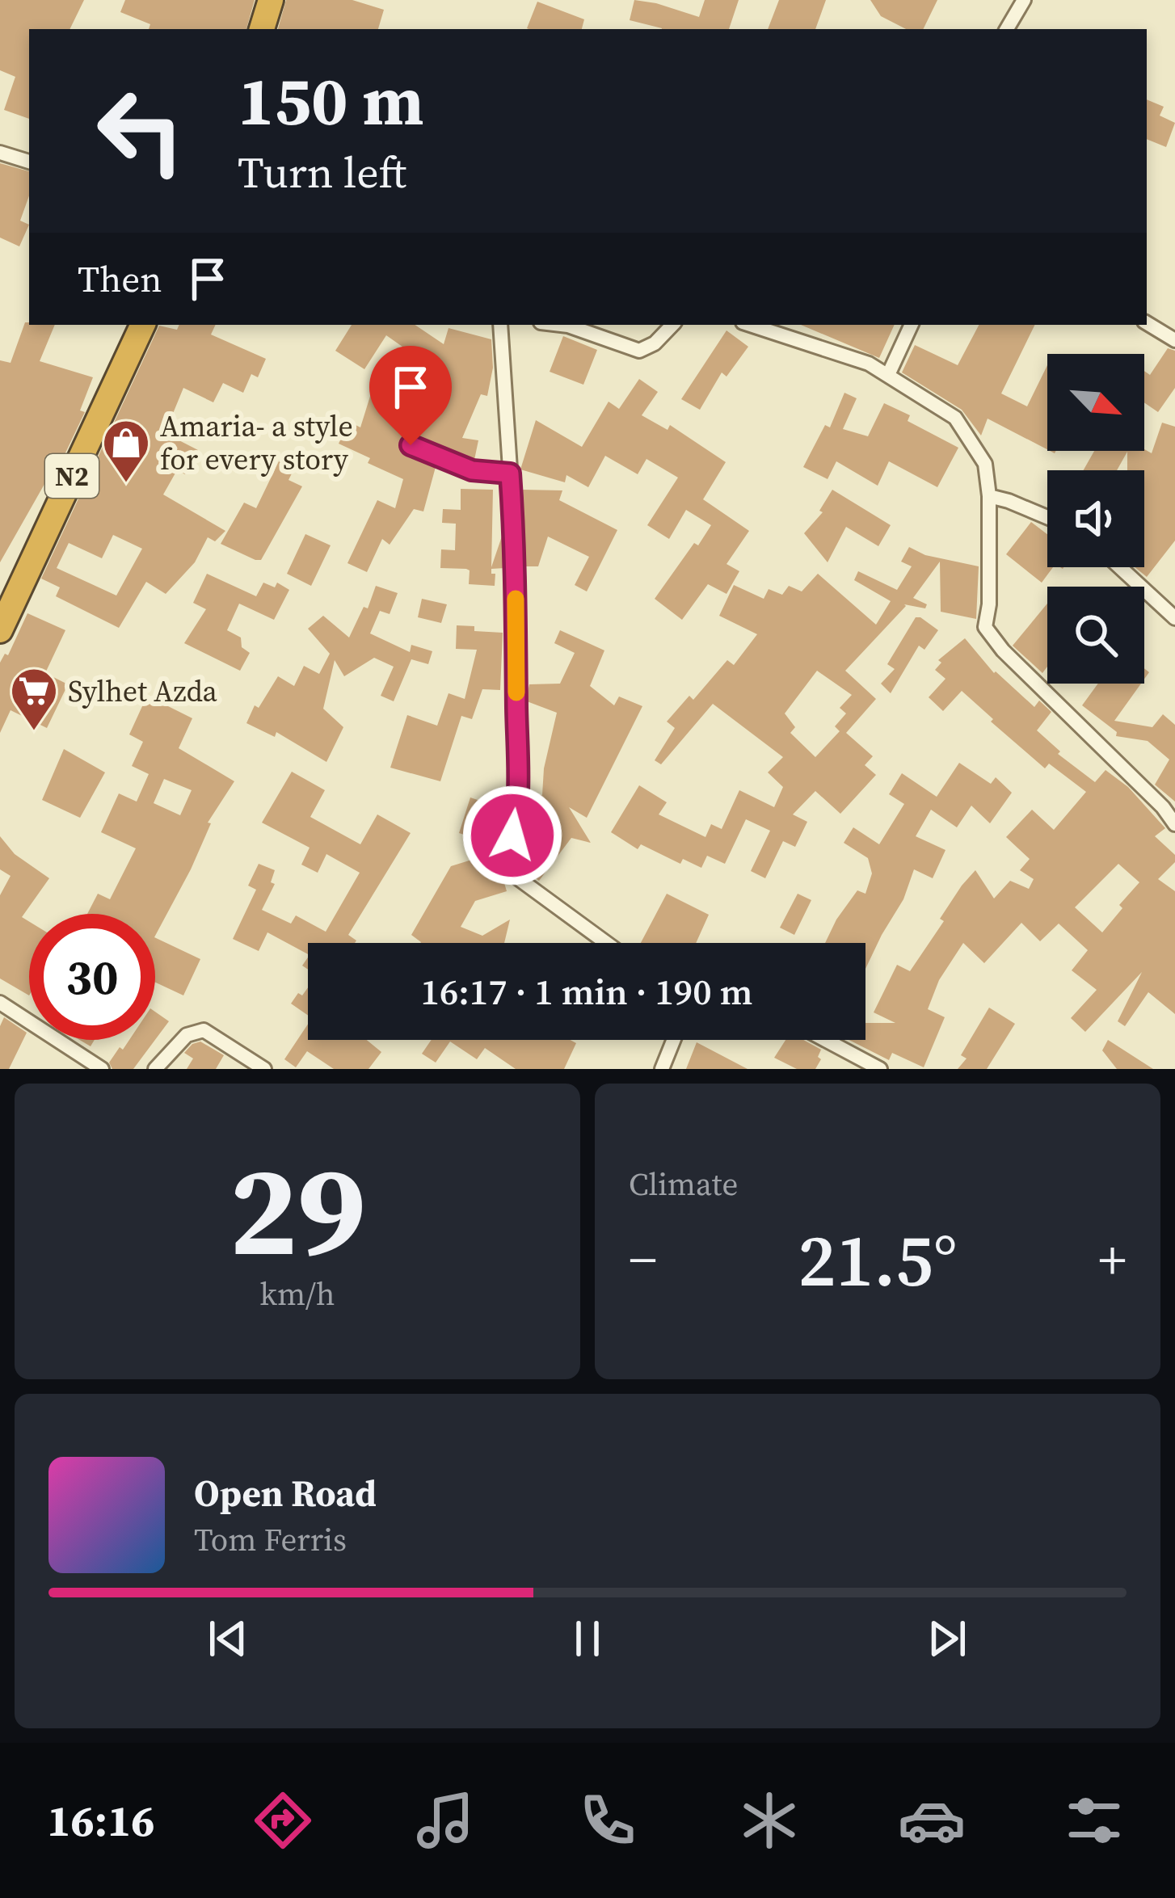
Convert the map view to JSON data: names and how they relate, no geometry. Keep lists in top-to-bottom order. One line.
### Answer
{"streets":{"highway":["N2"]},"places":{"shop":["Amaria- a style for every story"],"supermarket":["Sylhet Azda"]},"north":"bottom right","page":{"turn":["150 m","Turn left"],"then":"Then","limit":"30","trip":"16:17 · 1 min · 190 m","tile":[["29","km/h"],"Climate"],"heat":["−","21.5°","+"],"song":["Open Road","Tom Ferris"],"tabs":"16:16"}}
